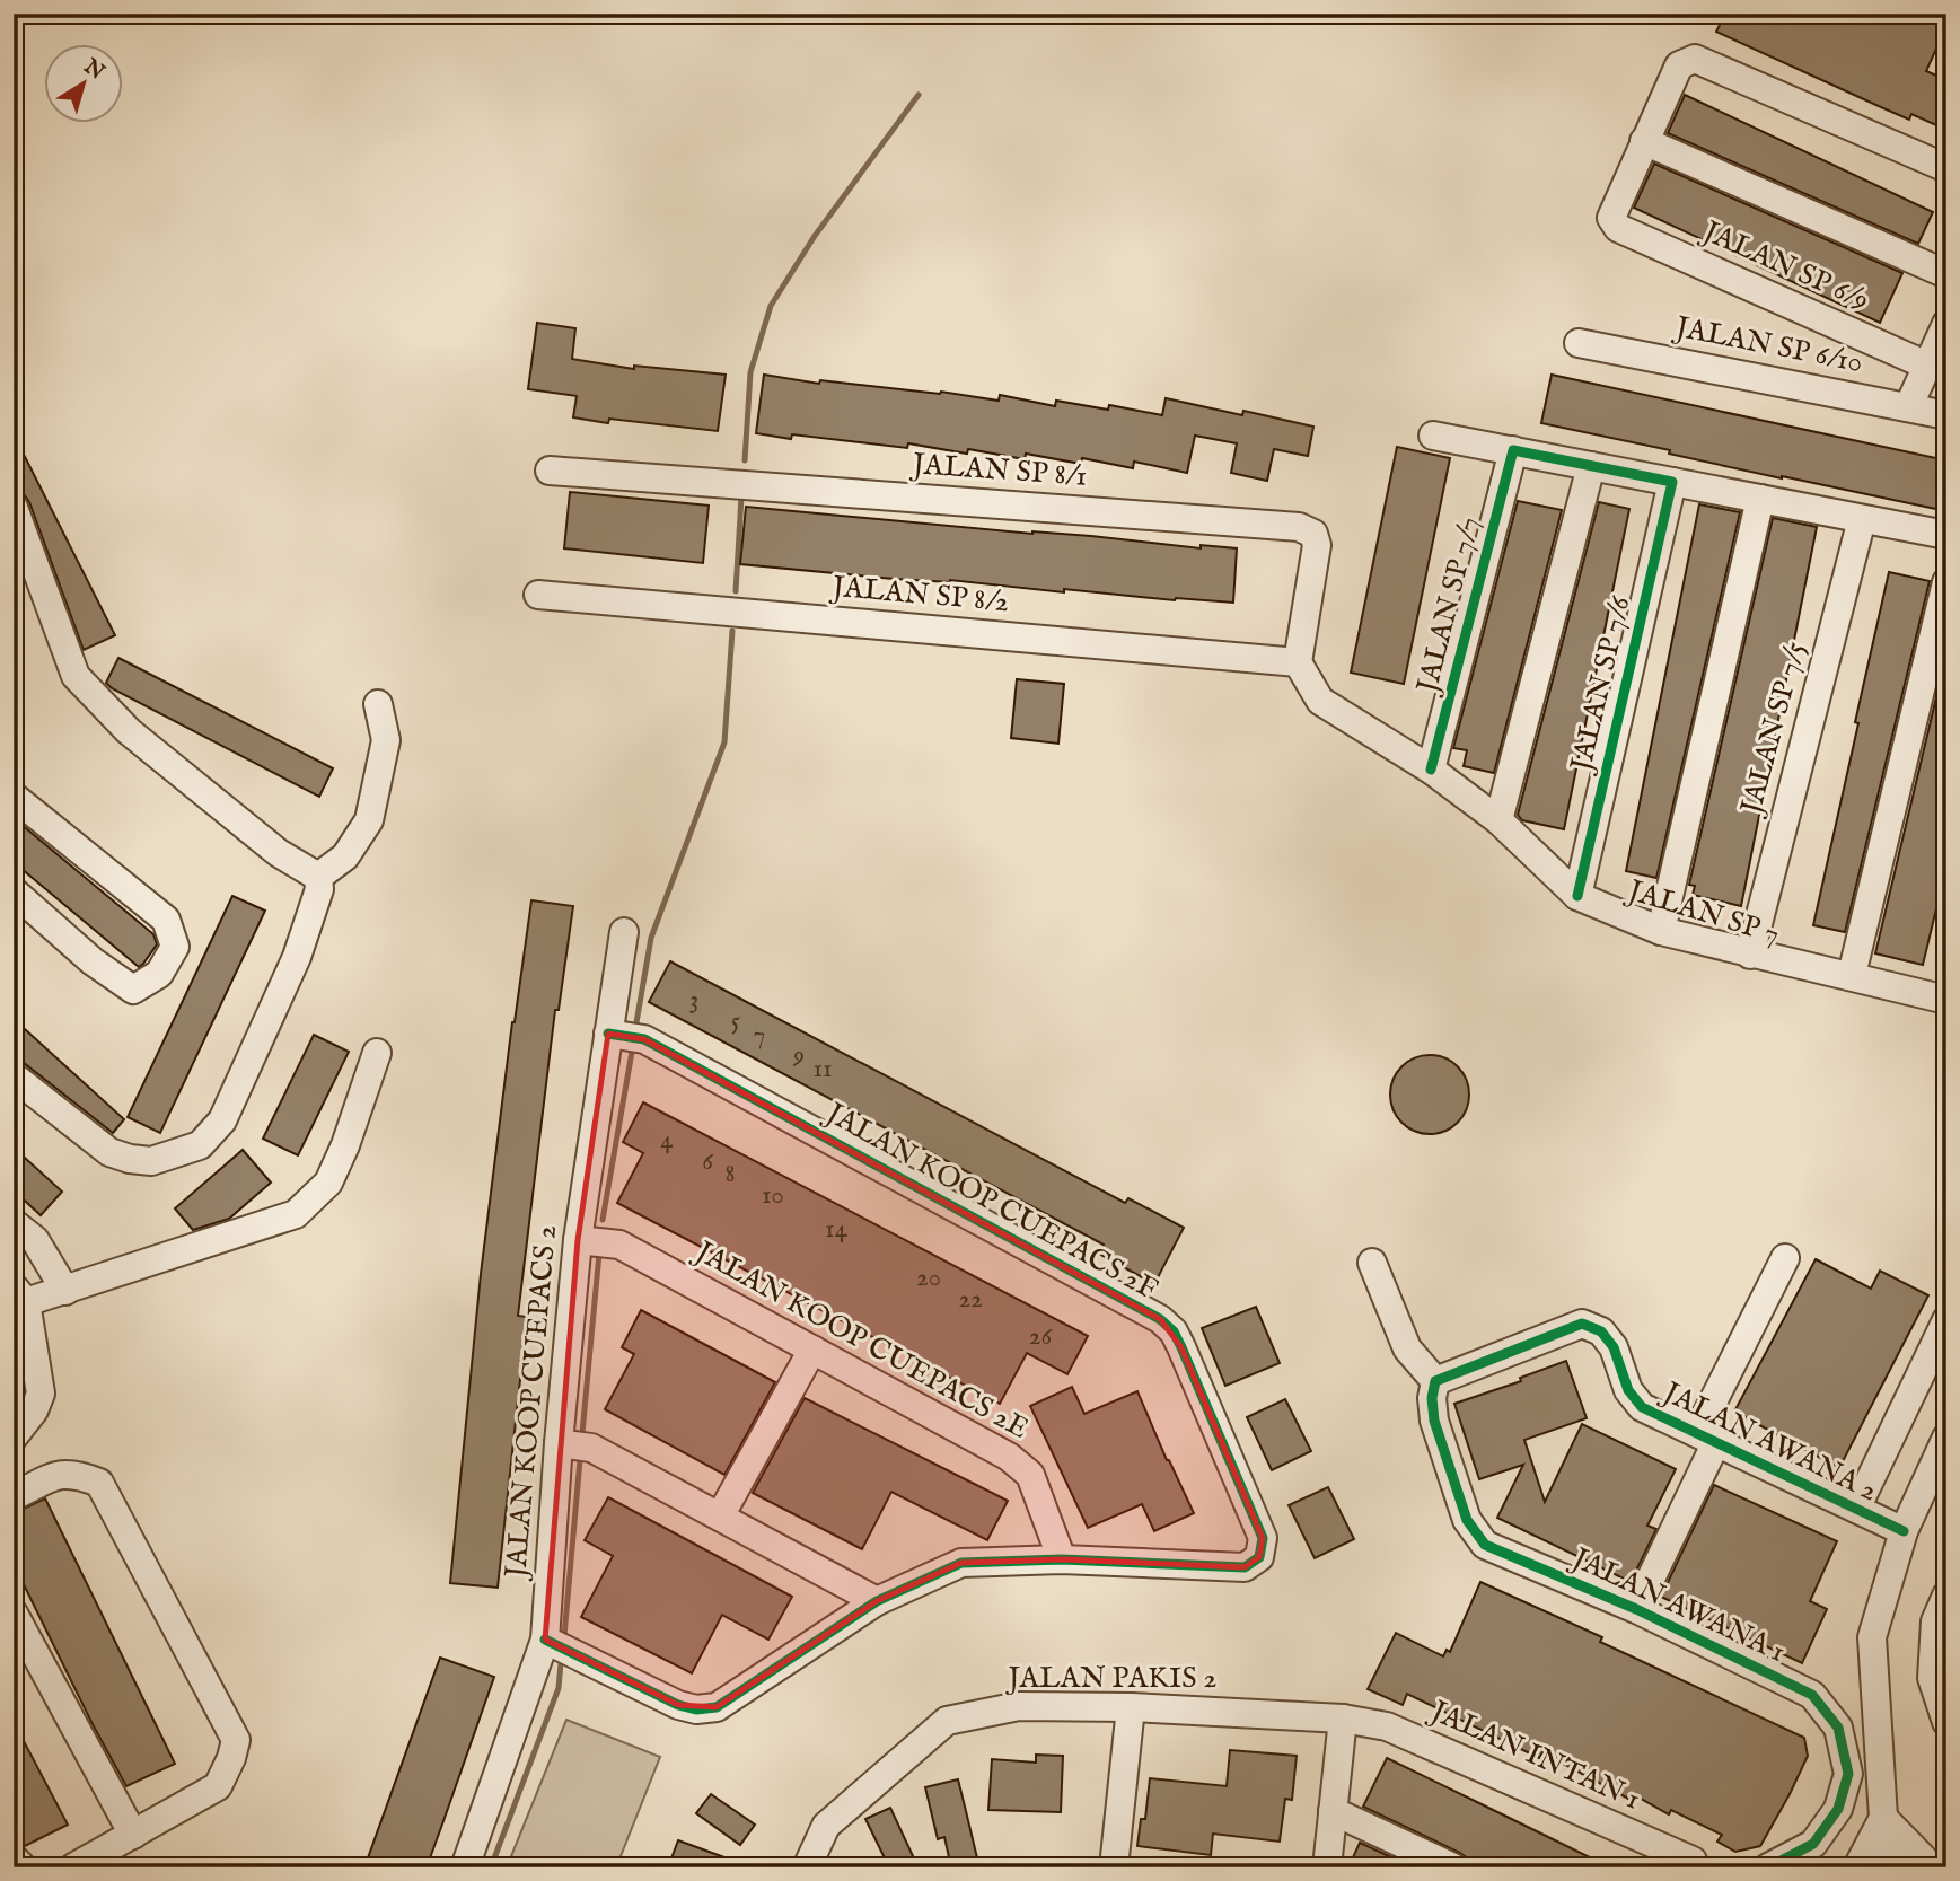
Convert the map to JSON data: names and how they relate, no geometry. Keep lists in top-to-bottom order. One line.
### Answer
{"streets":{"street":["JALAN SP 6/9","JALAN SP 6/10","JALAN SP 8/1","JALAN SP 8/2","JALAN SP 7/7","JALAN SP 7/6","JALAN SP 7/5","JALAN SP 7","JALAN KOOP CUEPACS 2F","JALAN KOOP CUEPACS 2E","JALAN KOOP CUEPACS 2","JALAN AWANA 2","JALAN AWANA 1","JALAN PAKIS 2","JALAN INTAN 1"]},"crossings":[["JALAN SP 8/1","JALAN SP 8/2"],["JALAN SP 8/1","JALAN SP 7"],["JALAN SP 8/2","JALAN SP 7"],["JALAN SP 7/7","JALAN SP 7"],["JALAN SP 7/6","JALAN SP 7"],["JALAN SP 7/5","JALAN SP 7"],["JALAN KOOP CUEPACS 2F","JALAN KOOP CUEPACS 2E"],["JALAN KOOP CUEPACS 2F","JALAN KOOP CUEPACS 2"],["JALAN KOOP CUEPACS 2E","JALAN KOOP CUEPACS 2"],["JALAN AWANA 2","JALAN AWANA 1"],["JALAN PAKIS 2","JALAN INTAN 1"]],"house_numbers":["3","5","7","9","11","4","6","8","10","14","20","22","26"],"north":"top right"}
